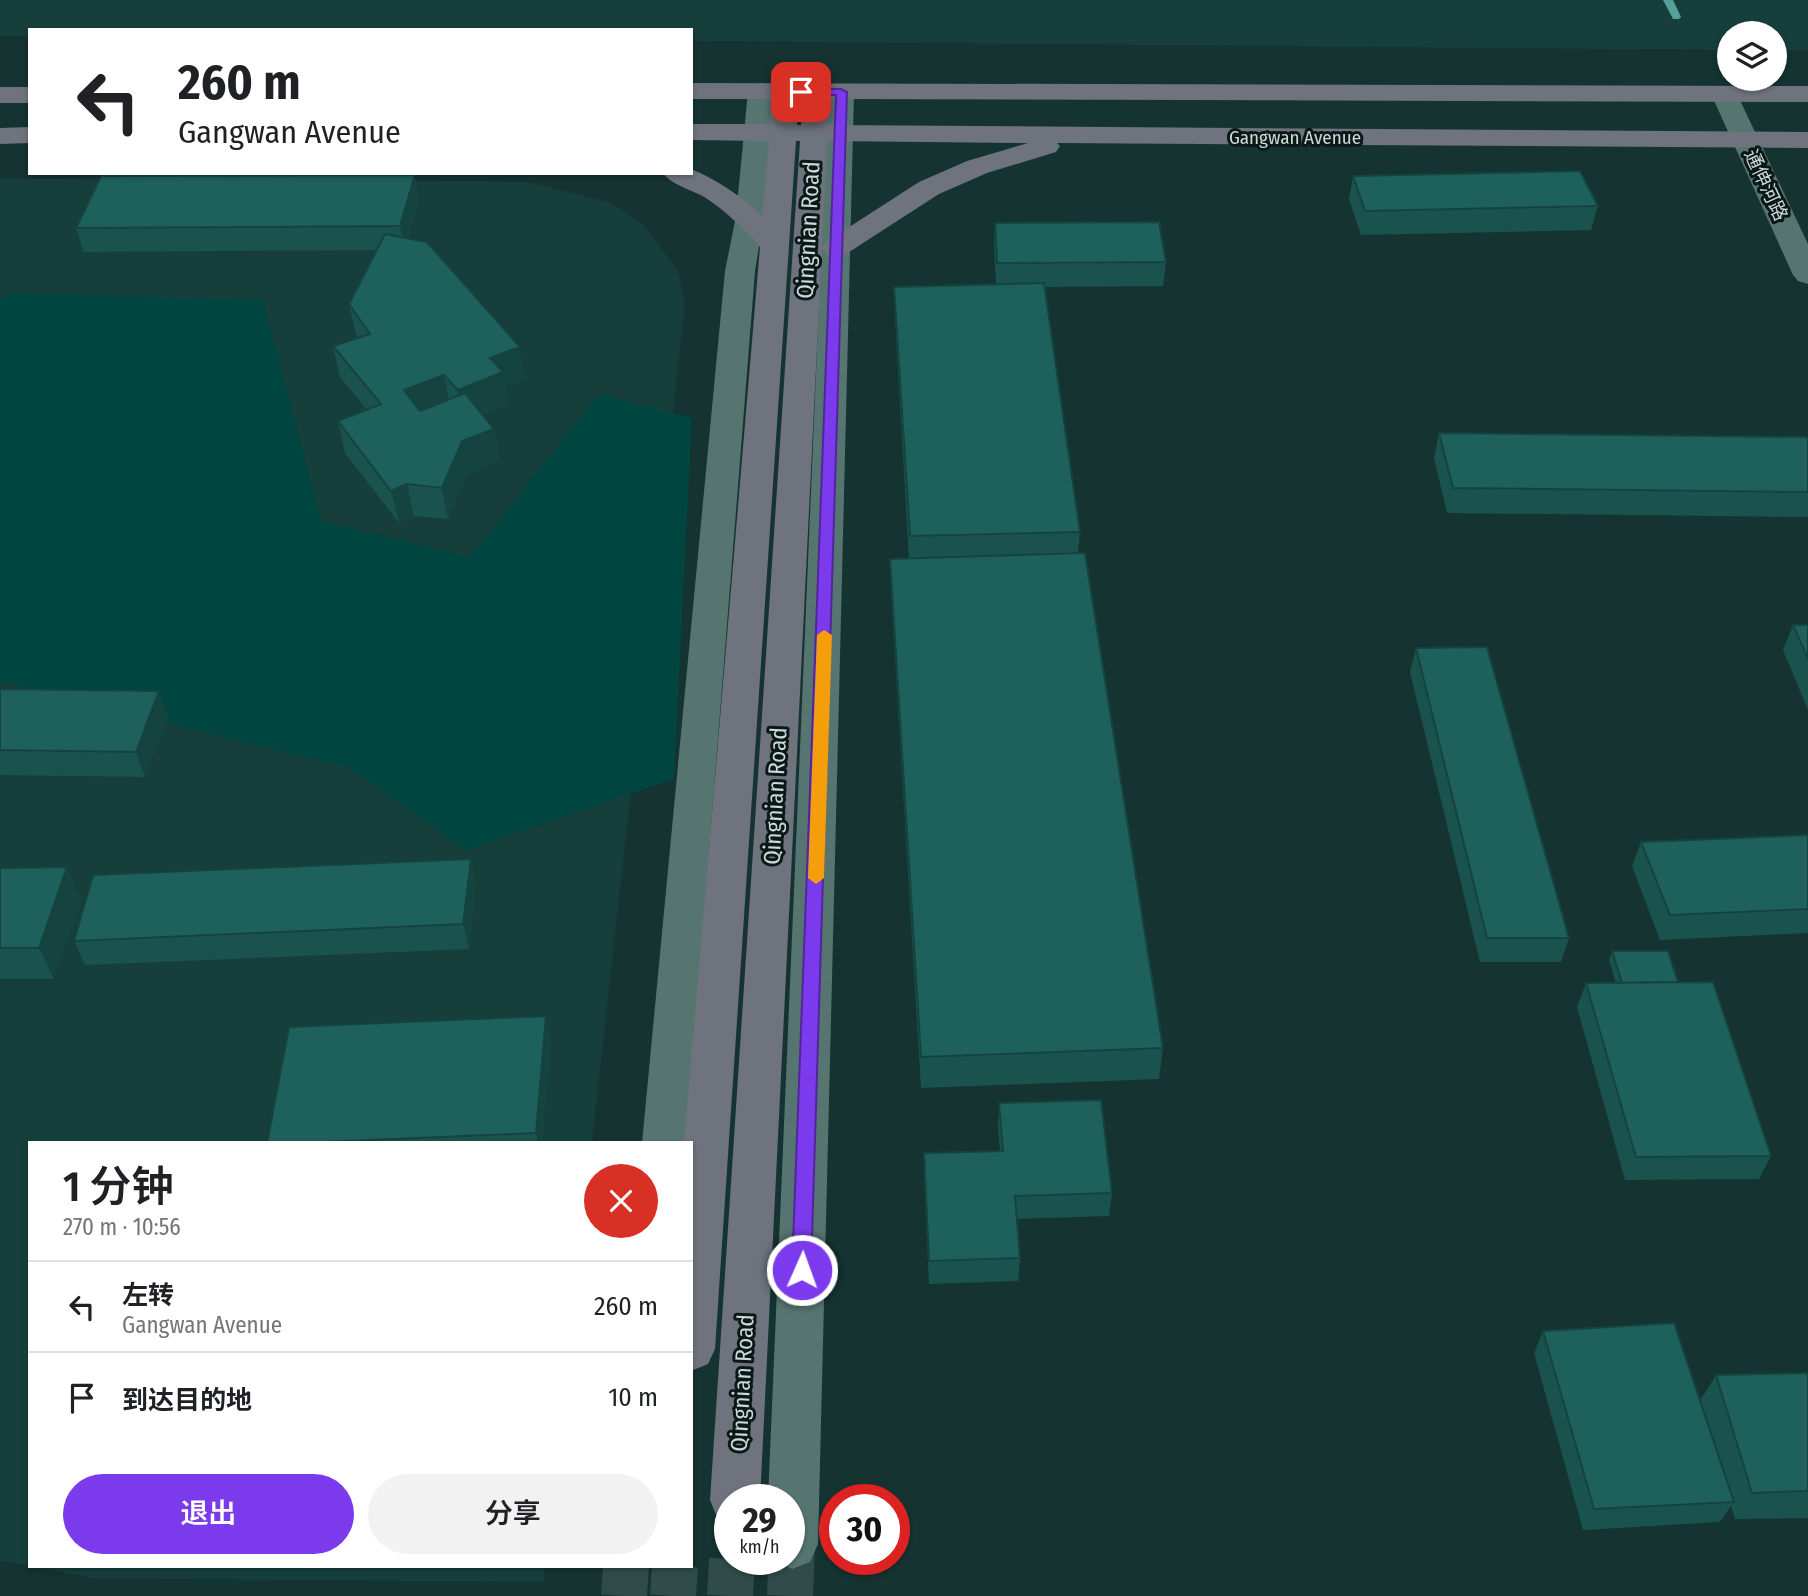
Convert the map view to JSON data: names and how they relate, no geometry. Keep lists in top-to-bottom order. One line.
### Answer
{"streets":{"main road":["Gangwan Avenue","Qingnian Road"],"street":["通伸河路"]},"crossings":[["Gangwan Avenue","通伸河路"],["Gangwan Avenue","Qingnian Road"]],"page":{"turn":["260 m","Gangwan Avenue"],"heading":["1 分钟","270 m · 10:56"],"list":[{"name":"左转","note":"Gangwan Avenue","value":"260 m"},{"name":"到达目的地","value":"10 m"}],"buttons":["退出","分享"],"speed":"29 km/h","limit":"30"}}
